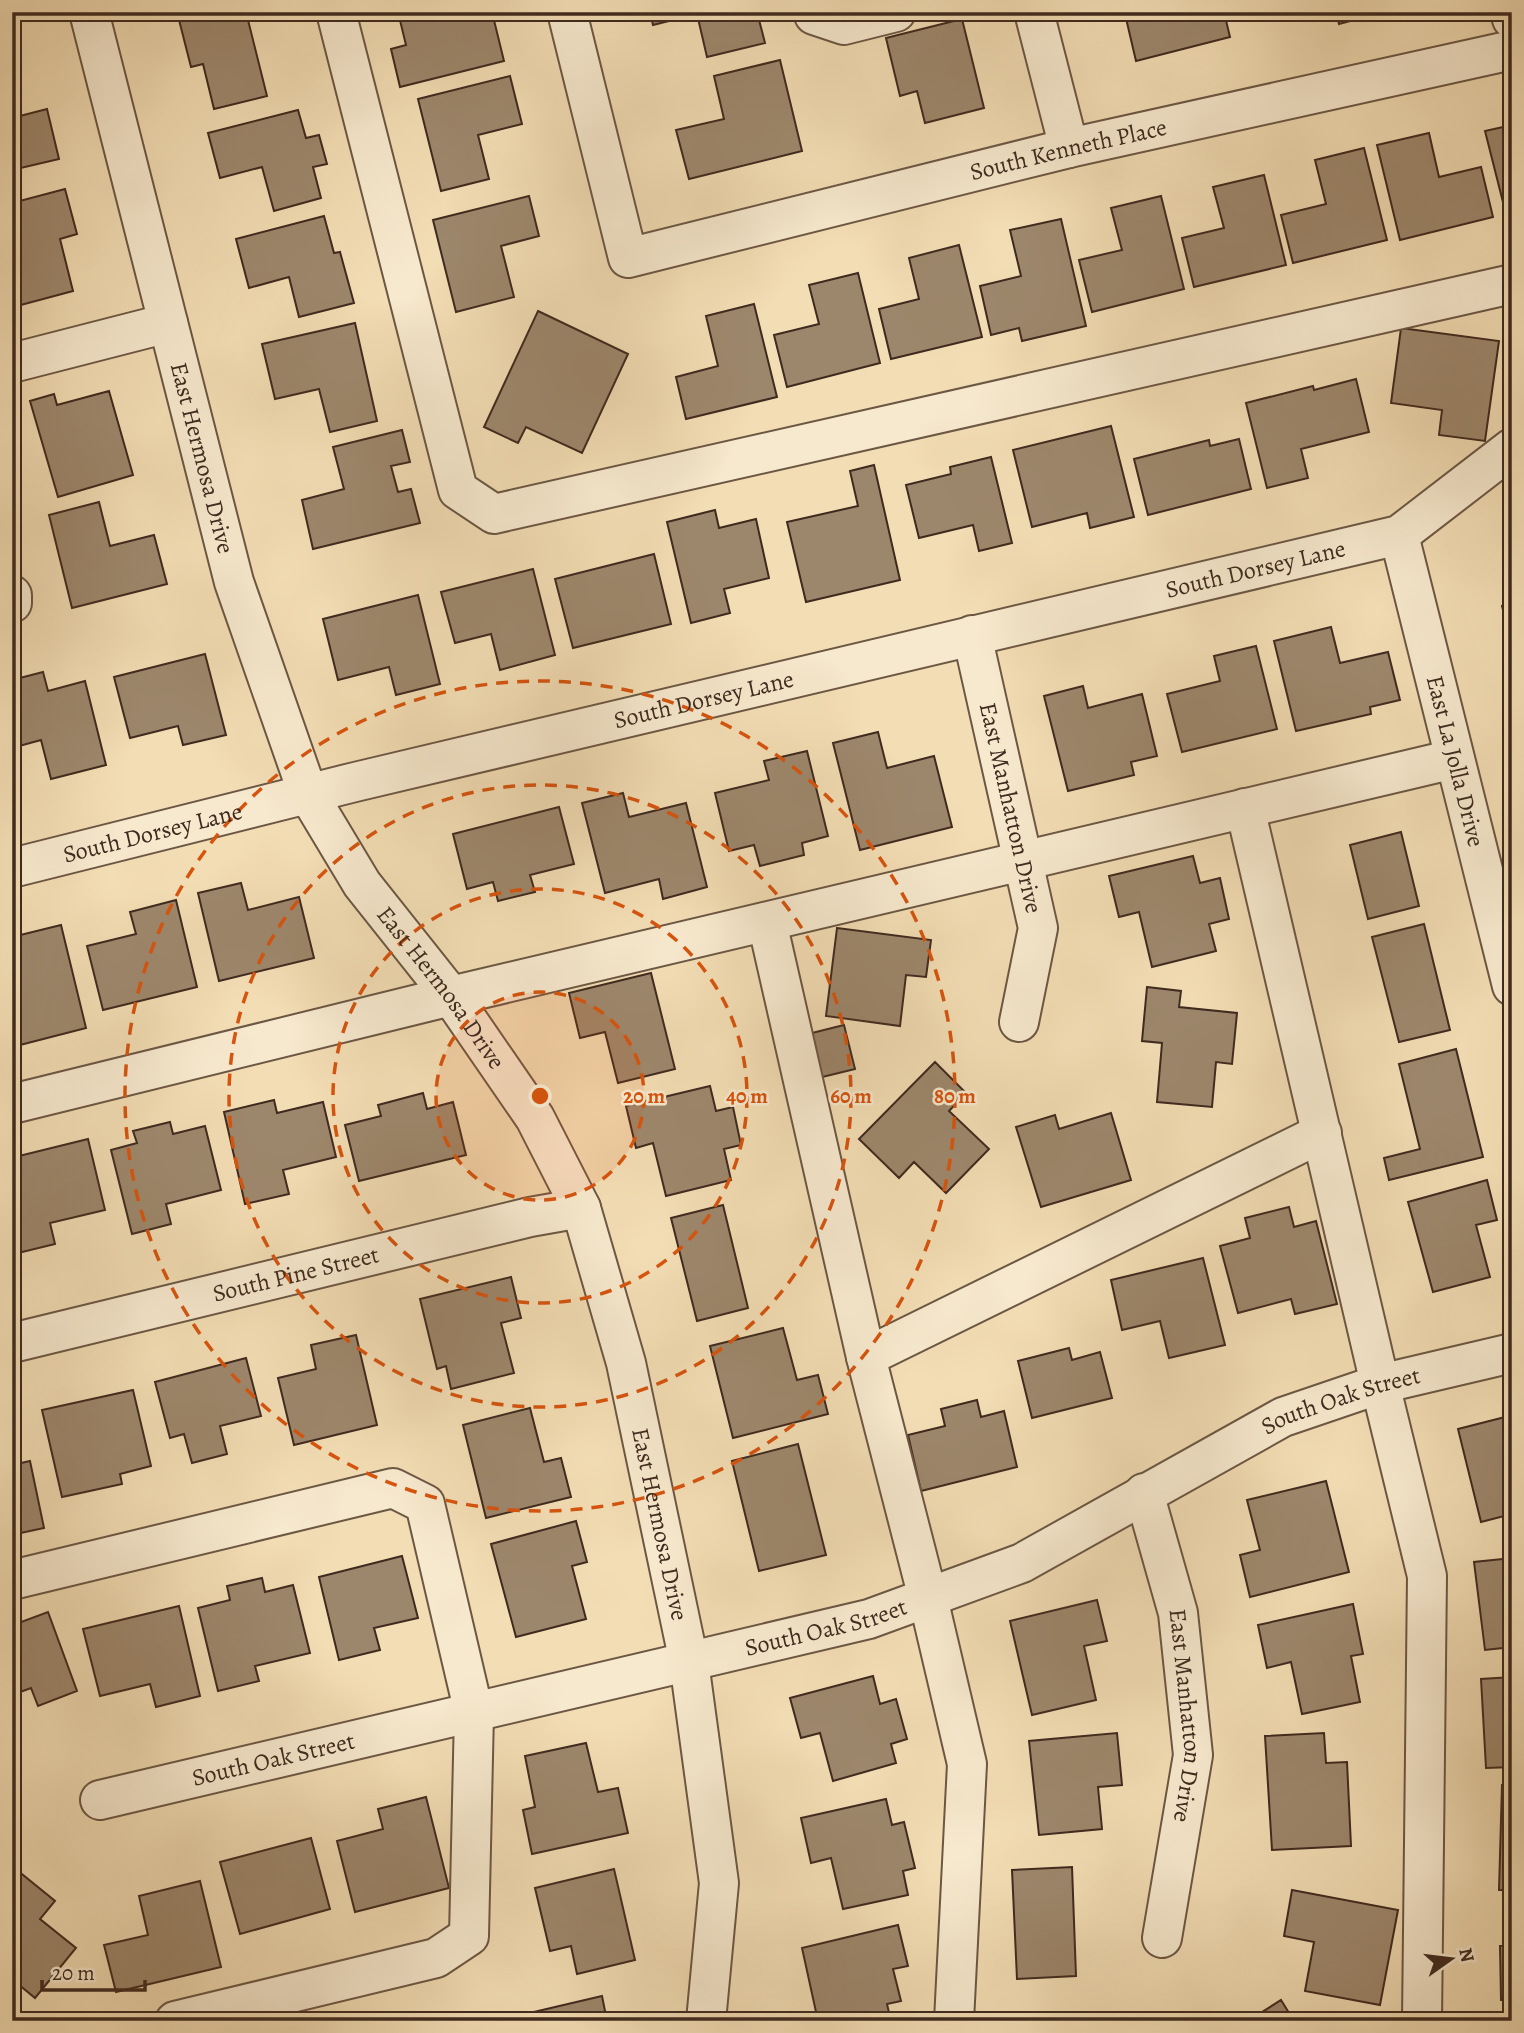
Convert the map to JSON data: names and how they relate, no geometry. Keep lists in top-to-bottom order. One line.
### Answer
{"streets":{"street":["South Kenneth Place","East Hermosa Drive","South Dorsey Lane","East La Jolla Drive","East Manhatton Drive","South Pine Street","South Oak Street"]},"crossings":[["East Hermosa Drive","South Dorsey Lane"],["East Hermosa Drive","South Pine Street"],["East Hermosa Drive","South Oak Street"],["South Dorsey Lane","East La Jolla Drive"],["South Dorsey Lane","East Manhatton Drive"],["East Manhatton Drive","South Oak Street"]],"scale_bar":"20 m","north":"right","rings":["20 m","40 m","60 m","80 m"]}
